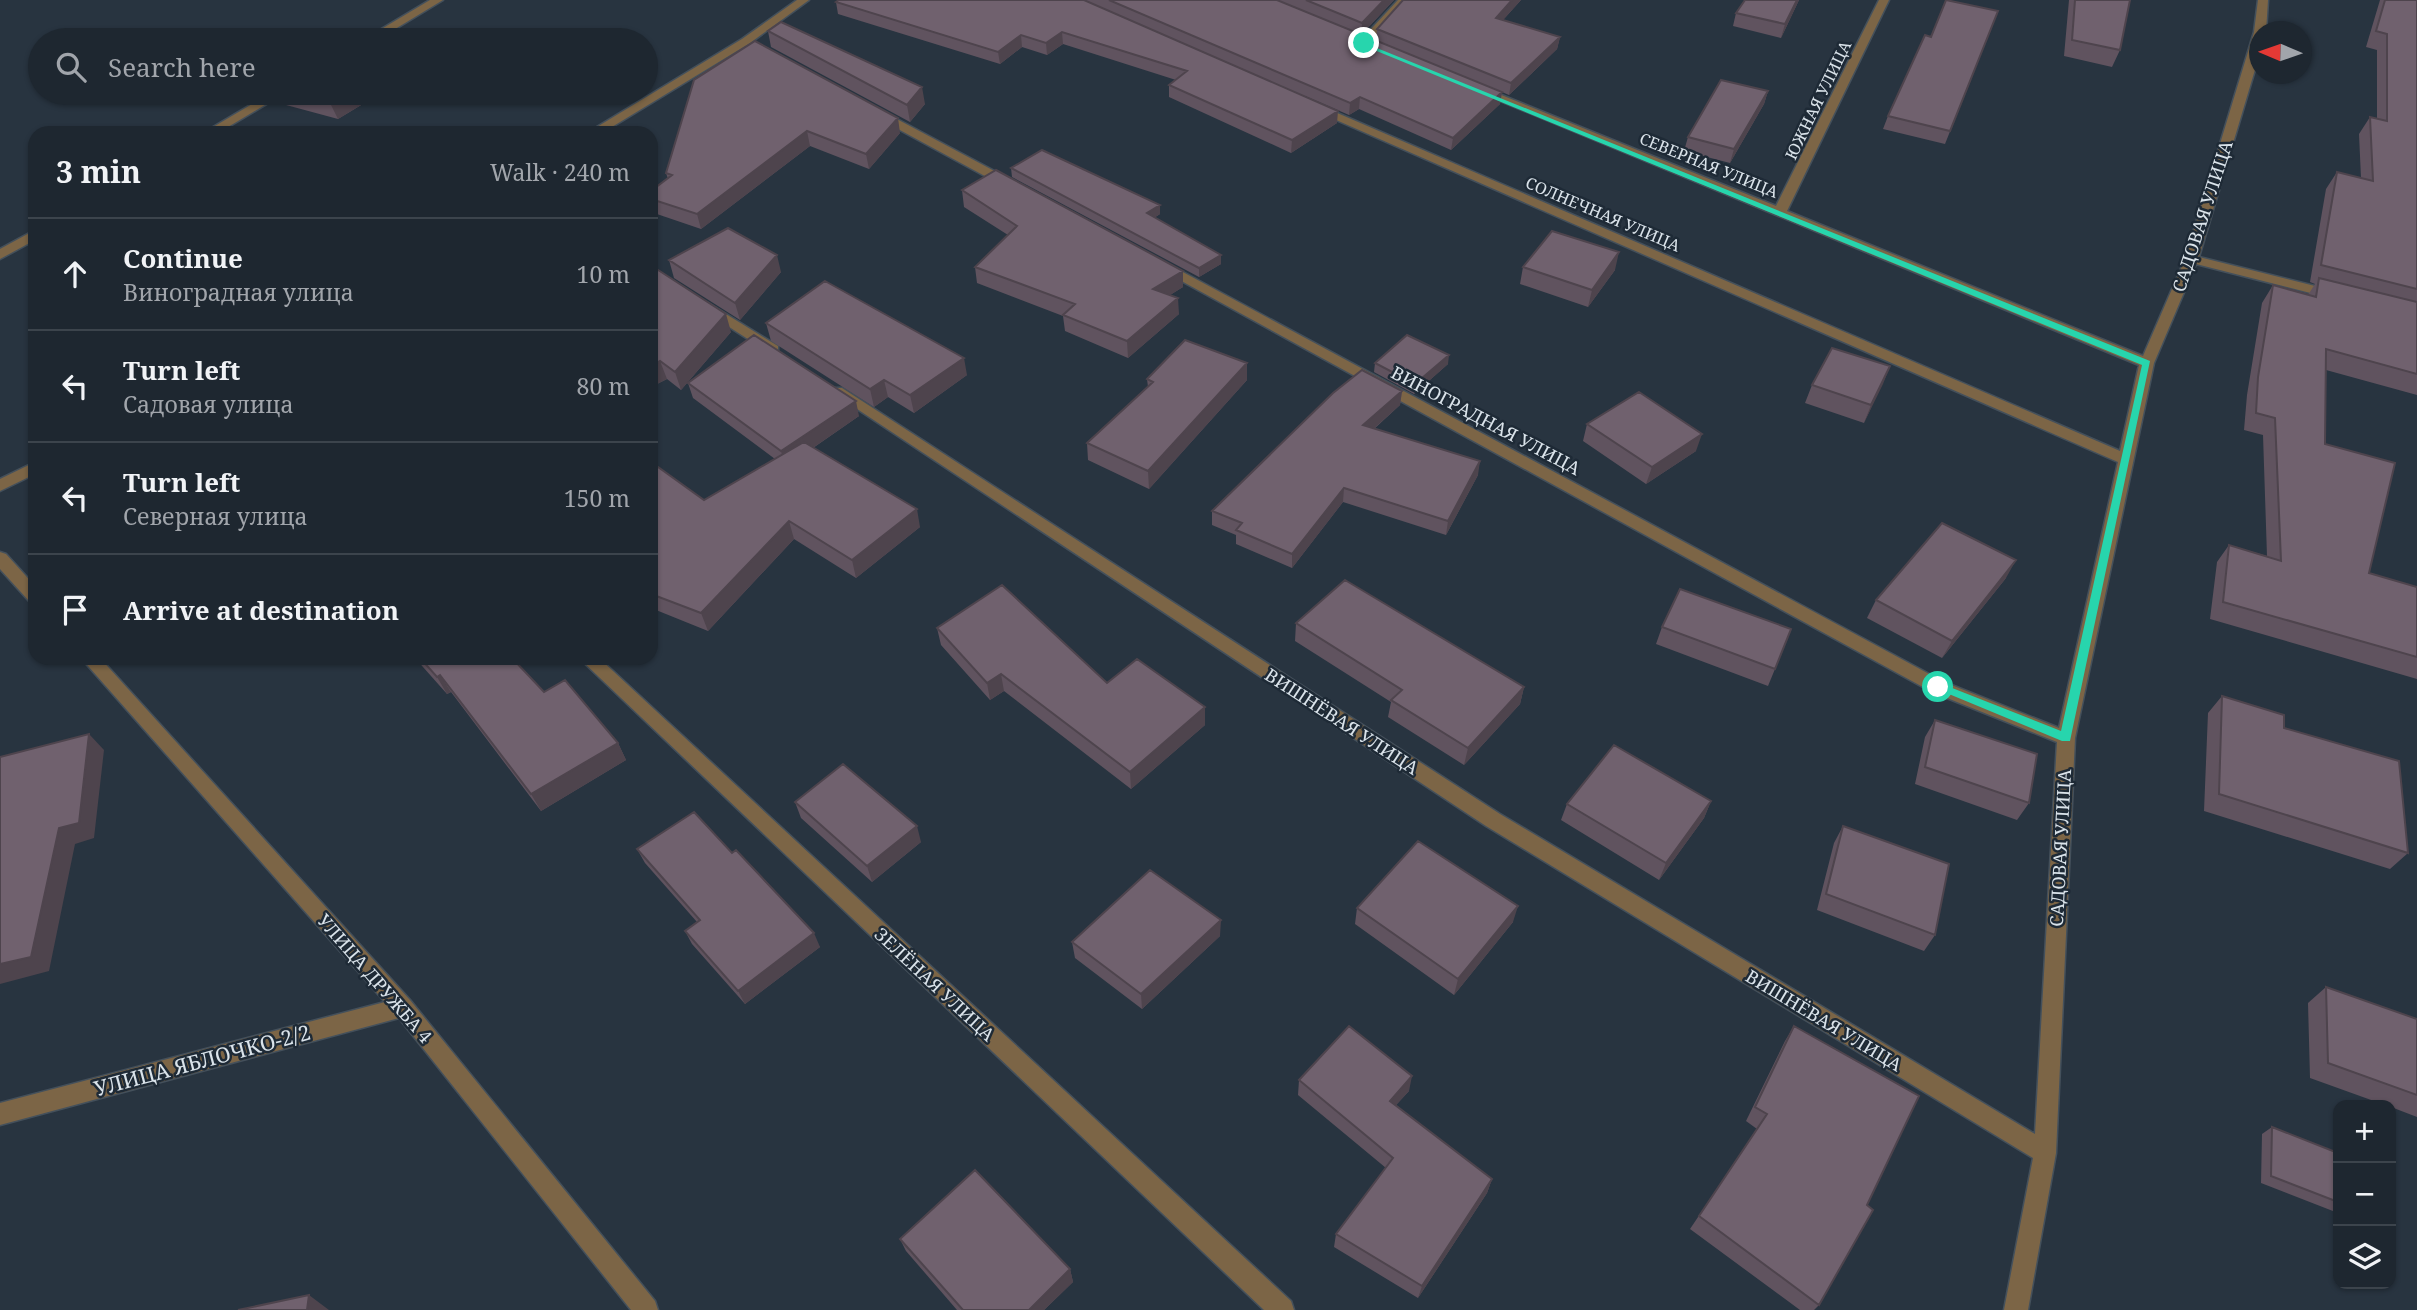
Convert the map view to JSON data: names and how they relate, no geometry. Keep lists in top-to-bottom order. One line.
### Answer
{"streets":{"street":["ЮЖНАЯ УЛИЦА","СЕВЕРНАЯ УЛИЦА","СОЛНЕЧНАЯ УЛИЦА","САДОВАЯ УЛИЦА","ВИНОГРАДНАЯ УЛИЦА","ВИШНЁВАЯ УЛИЦА","УЛИЦА ДРУЖБА 4","ЗЕЛЁНАЯ УЛИЦА","УЛИЦА ЯБЛОЧКО-2/2"]},"crossings":[["ЮЖНАЯ УЛИЦА","СЕВЕРНАЯ УЛИЦА"],["СЕВЕРНАЯ УЛИЦА","САДОВАЯ УЛИЦА"],["СОЛНЕЧНАЯ УЛИЦА","САДОВАЯ УЛИЦА"],["САДОВАЯ УЛИЦА","ВИНОГРАДНАЯ УЛИЦА"],["САДОВАЯ УЛИЦА","ВИШНЁВАЯ УЛИЦА"],["УЛИЦА ДРУЖБА 4","УЛИЦА ЯБЛОЧКО-2/2"]],"north":"left","page":{"search":"Search here","heading":["3 min","Walk · 240 m"],"list":[["Continue","Виноградная улица","10 m"],["Turn left","Садовая улица","80 m"],["Turn left","Северная улица","150 m"],"Arrive at destination"],"map_buttons":["+","−"]}}
